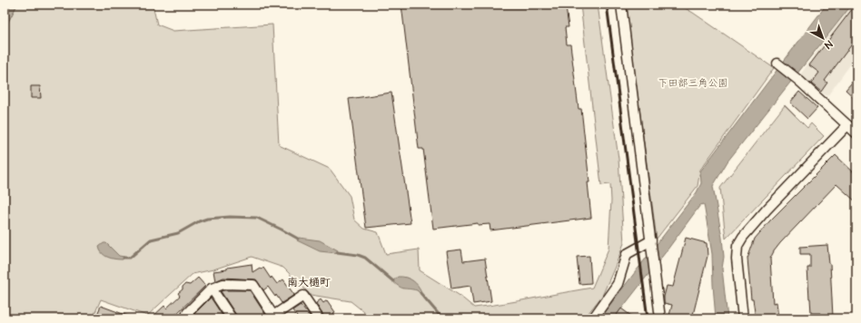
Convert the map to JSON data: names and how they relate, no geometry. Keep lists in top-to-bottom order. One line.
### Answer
{"districts":["南大樋町"],"parks":["下田部三角公園"],"north":"bottom right"}
